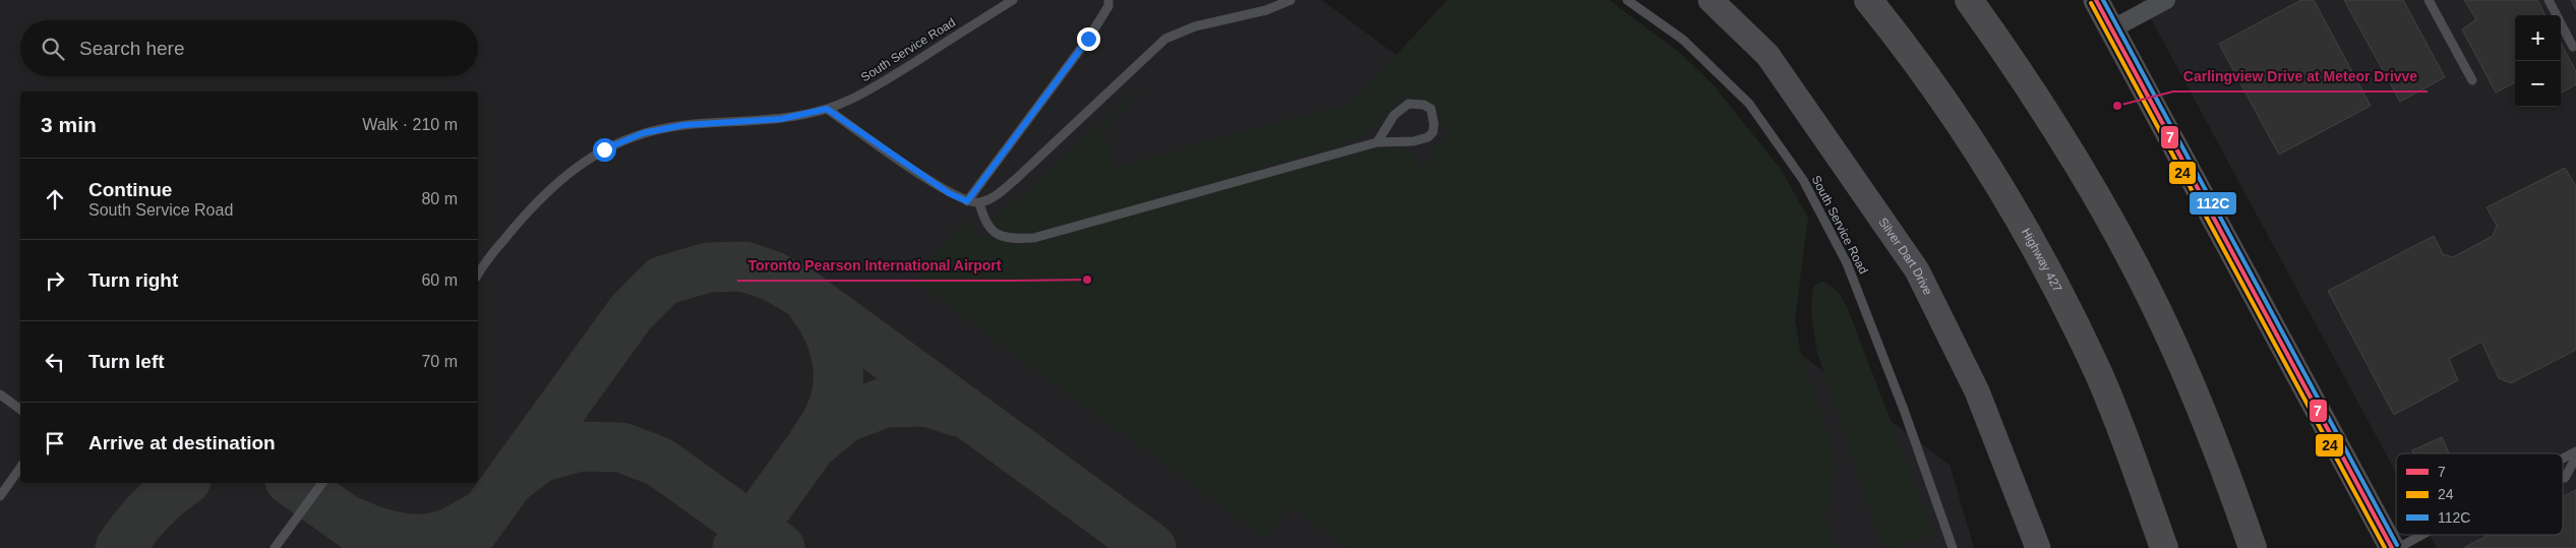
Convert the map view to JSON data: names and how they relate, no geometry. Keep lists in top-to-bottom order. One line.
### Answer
{"streets":{"highway":["Highway 427"],"street":["Silver Dart Drive"],"lane":["South Service Road"]},"places":["Carlingview Drive at Meteor Drivve","Toronto Pearson International Airport"],"lines":["transit line 7","transit line 112C","transit line 24"],"legend":["7","24","112C"],"page":{"map_buttons":["+","−"],"search":"Search here","heading":["3 min","Walk · 210 m"],"list":[["Continue","South Service Road","80 m"],["Turn right","60 m"],["Turn left","70 m"],"Arrive at destination"]}}
